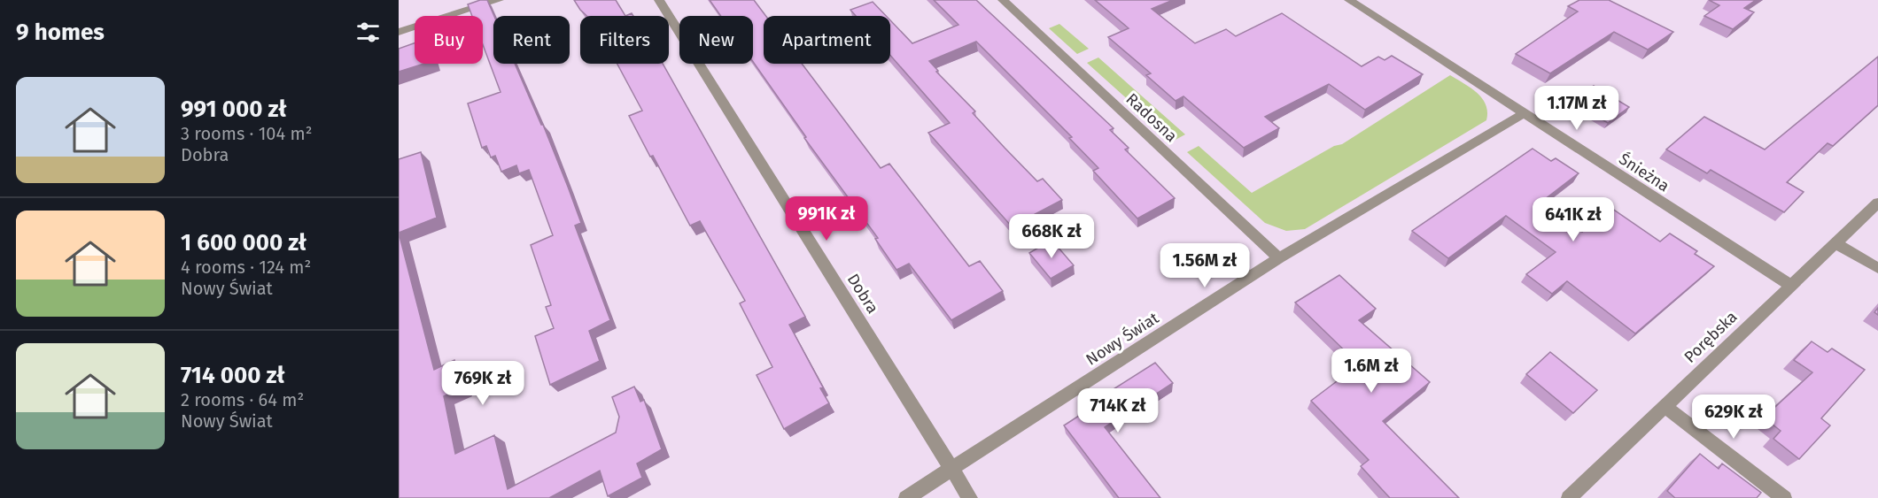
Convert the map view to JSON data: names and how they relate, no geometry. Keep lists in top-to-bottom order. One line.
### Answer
{"streets":{"street":["Radosna","Śnieżna","Dobra","Porębska","Nowy Świat"]},"crossings":[["Radosna","Nowy Świat"],["Śnieżna","Porębska"],["Śnieżna","Nowy Świat"],["Dobra","Nowy Świat"]],"page":{"heading":"9 homes","chip":["Buy","Rent","Filters","New","Apartment"],"list":[{"name":"991 000 zł","note":"3 rooms · 104 m² · Dobra"},{"name":"1 600 000 zł","note":"4 rooms · 124 m² · Nowy Świat"},{"name":"714 000 zł","note":"2 rooms · 64 m² · Nowy Świat"}],"price":["1.17M zł","991K zł","641K zł","668K zł","1.56M zł","1.6M zł","769K zł","714K zł","629K zł"]}}
